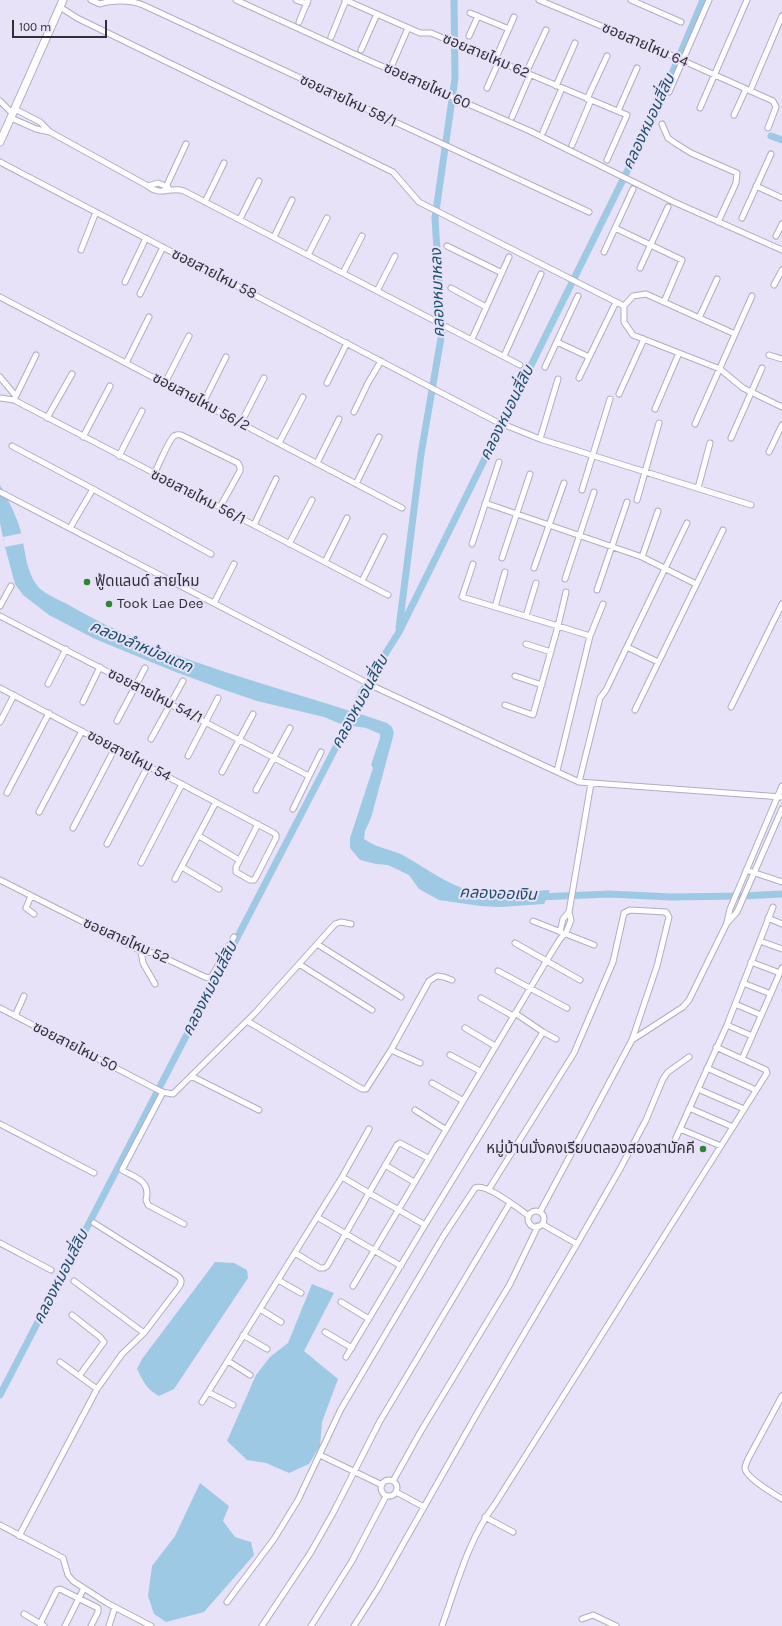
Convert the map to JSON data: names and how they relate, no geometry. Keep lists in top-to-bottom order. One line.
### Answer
{"streets":{"street":["ซอยสายไหม 64","ซอยสายไหม 62","ซอยสายไหม 60","ซอยสายไหม 58/1","ซอยสายไหม 58","ซอยสายไหม 56/2","ซอยสายไหม 56/1","ซอยสายไหม 54/1","ซอยสายไหม 54","ซอยสายไหม 52","ซอยสายไหม 50"]},"water":["คลองหมอนสี่สิบ","คลองหมาหลง","คลองลำหม้อแตก","คลองออเงิน"],"places":["ฟู้ดแลนด์ สายไหม","Took Lae Dee","หมู่บ้านมั่งคงเรียบตลองสองสามัคคี"],"scale_bar":"100 m"}
